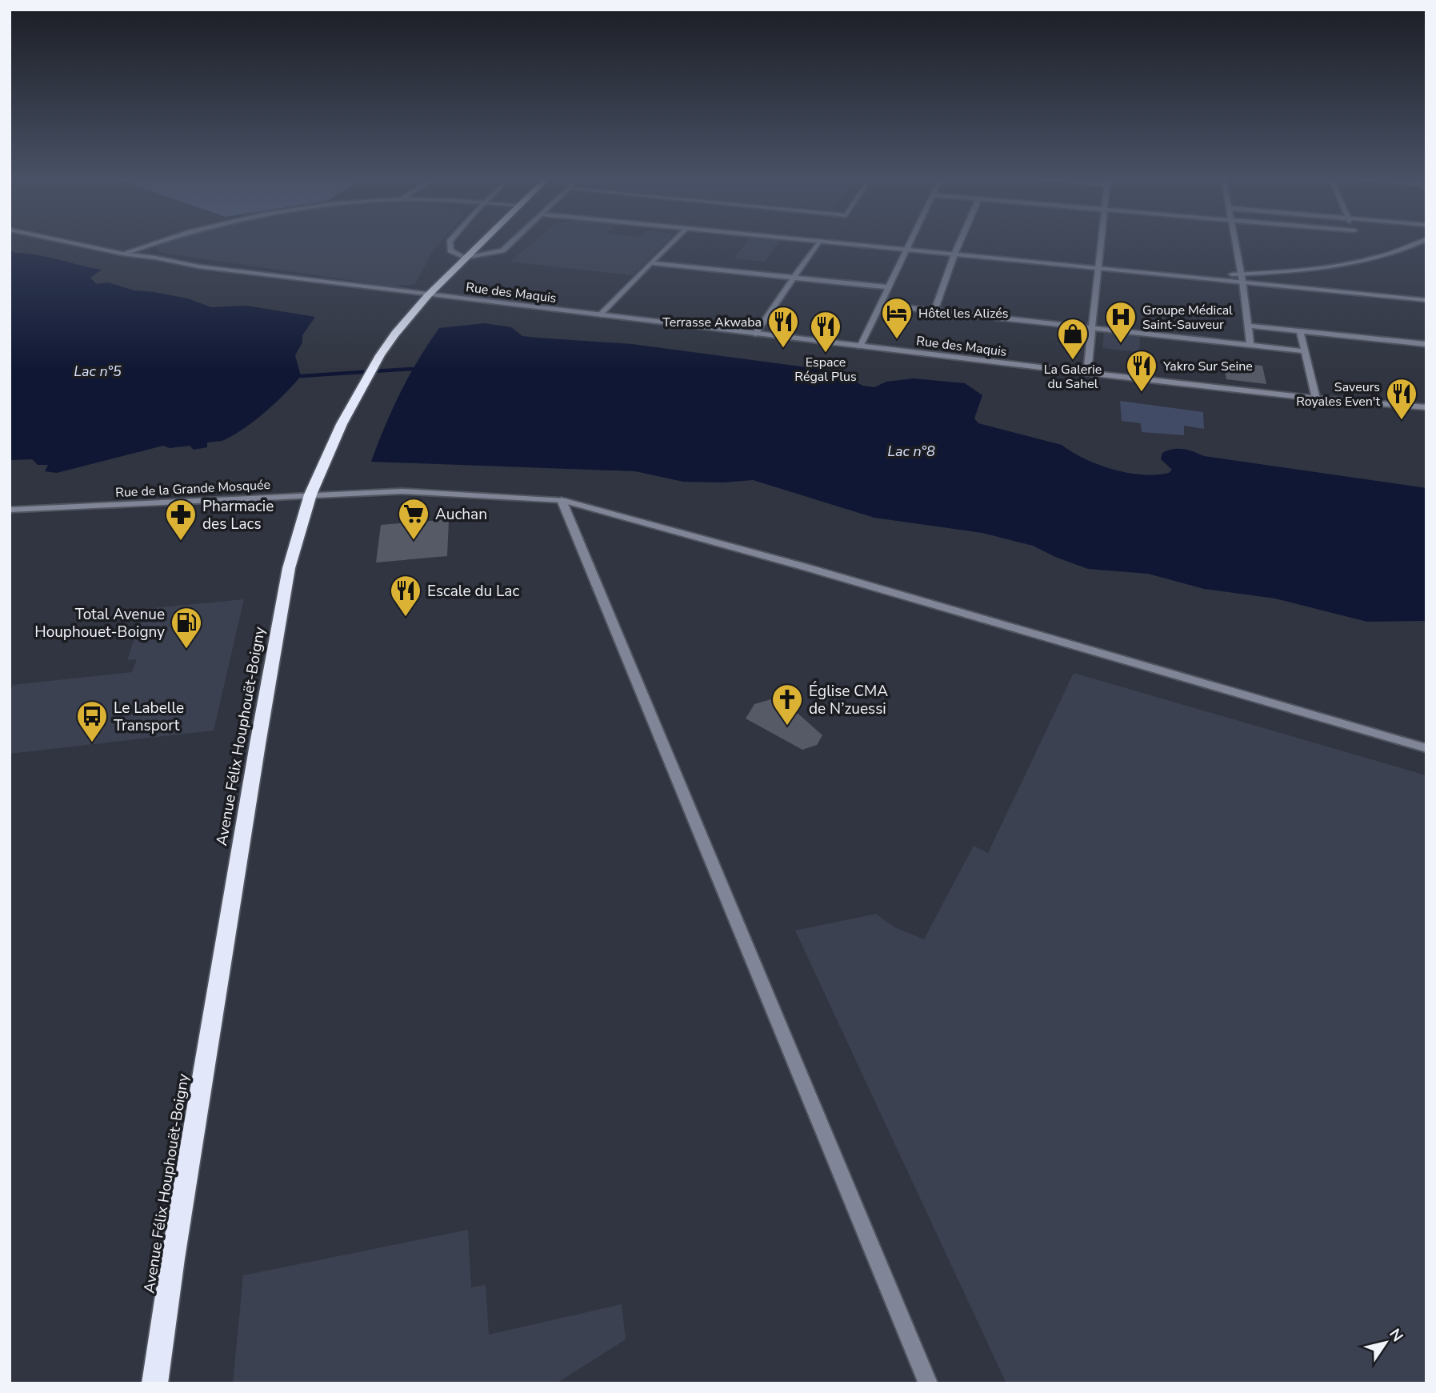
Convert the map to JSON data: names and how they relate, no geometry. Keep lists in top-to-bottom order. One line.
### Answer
{"streets":{"highway":["Avenue Félix Houphouët-Boigny"],"street":["Rue des Maquis","Rue de la Grande Mosquée"]},"crossings":[["Rue des Maquis","Avenue Félix Houphouët-Boigny"],["Rue de la Grande Mosquée","Avenue Félix Houphouët-Boigny"]],"water":["Lac n°5","Lac n°8"],"places":{"hotel":["Hôtel les Alizés"],"hospital":["Groupe Médical Saint-Sauveur"],"restaurant":["Terrasse Akwaba","Espace Régal Plus","Yakro Sur Seine","Saveurs Royales Even't","Escale du Lac"],"shop":["La Galerie du Sahel"],"supermarket":["Auchan"],"pharmacy":["Pharmacie des Lacs"],"fuel station":["Total Avenue Houphouet-Boigny"],"church":["Église CMA de N’zuessi"],"bus stop":["Le Labelle Transport"]},"north":"top right"}
